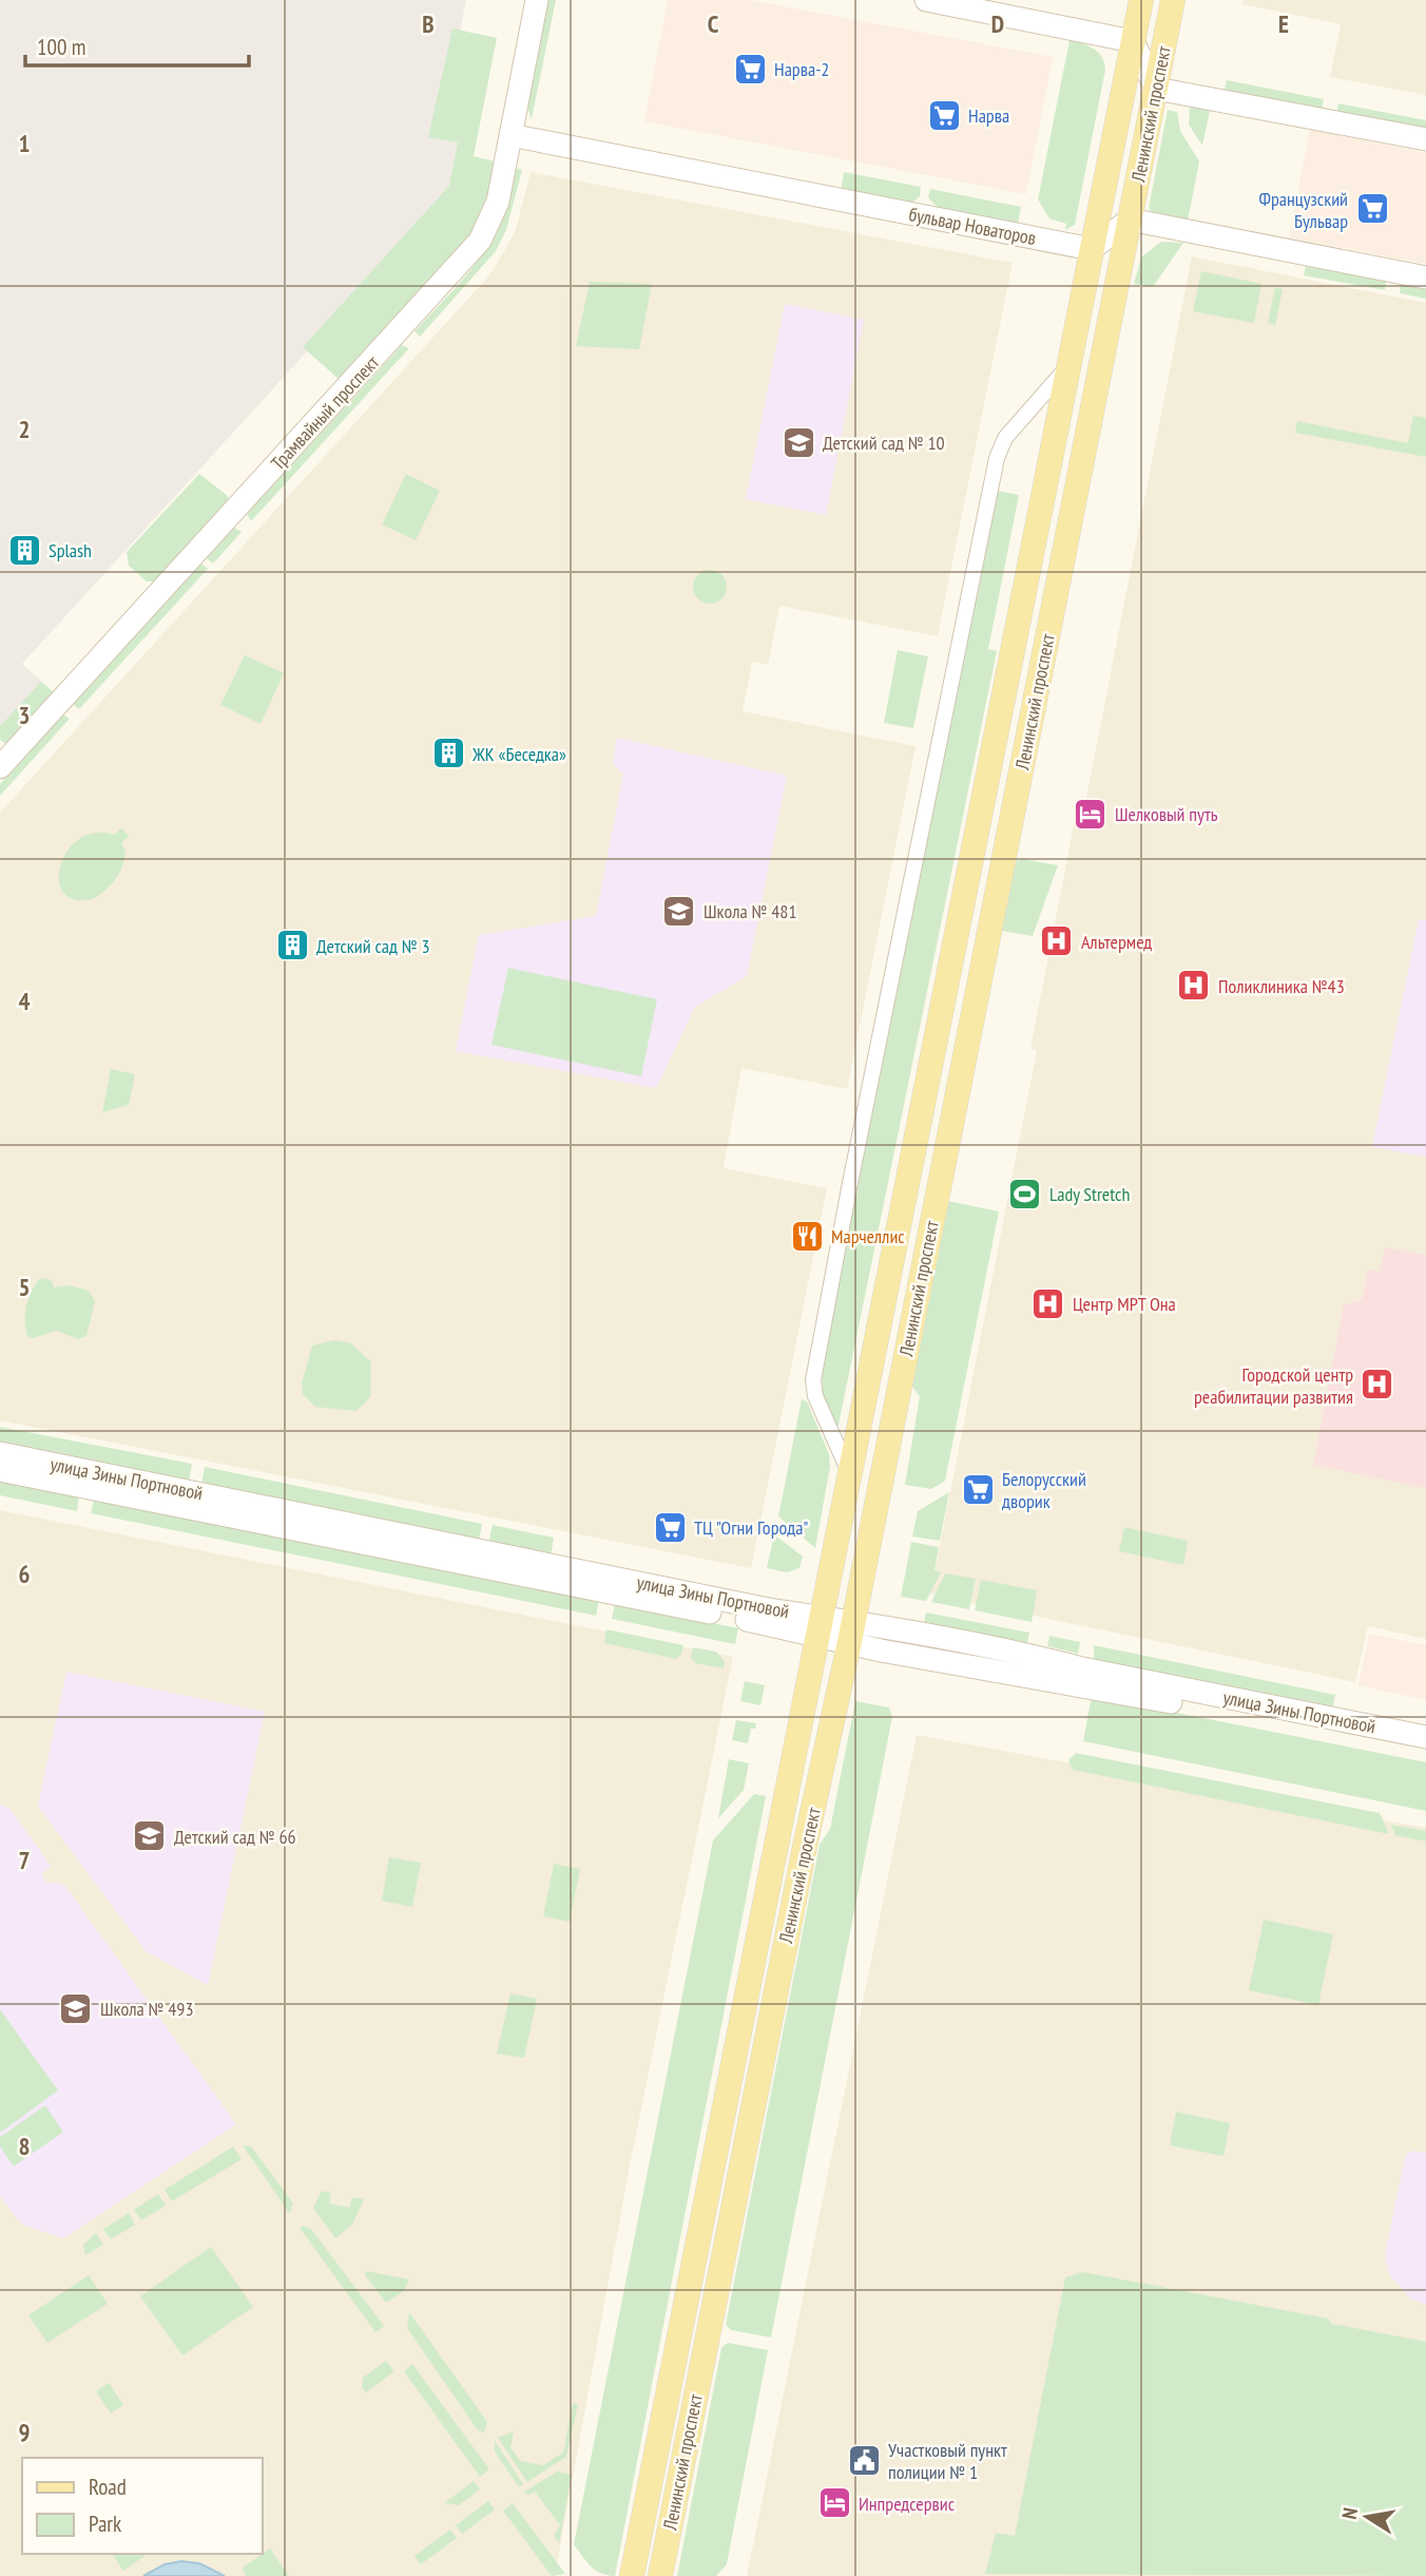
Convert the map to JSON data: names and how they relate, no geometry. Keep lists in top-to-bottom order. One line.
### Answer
{"streets":{"main road":["Ленинский проспект","бульвар Новаторов","Трамвайный проспект","улица Зины Портновой"]},"crossings":[["Ленинский проспект","бульвар Новаторов"],["Ленинский проспект","улица Зины Портновой"],["бульвар Новаторов","Трамвайный проспект"]],"places":{"supermarket":["Нарва-2","Нарва","Французский Бульвар","Белорусский дворик","ТЦ \"Огни Города\""],"school or university":["Детский сад № 10","Школа № 481","Детский сад № 66","Школа № 493"],"building":["Splash","ЖК «Беседка»","Детский сад № 3"],"hotel":["Шелковый путь","Инпредсервис"],"hospital":["Альтермед","Поликлиника №43","Центр МРТ Она","Городской центр реабилитации развития"],"sports":["Lady Stretch"],"restaurant":["Марчеллис"],"public building":["Участковый пункт полиции № 1"]},"legend":["Road","Park"],"scale_bar":"100 m","north":"left","grid":{"columns":["B","C","D","E"],"rows":["1","2","3","4","5","6","7","8","9"]}}
